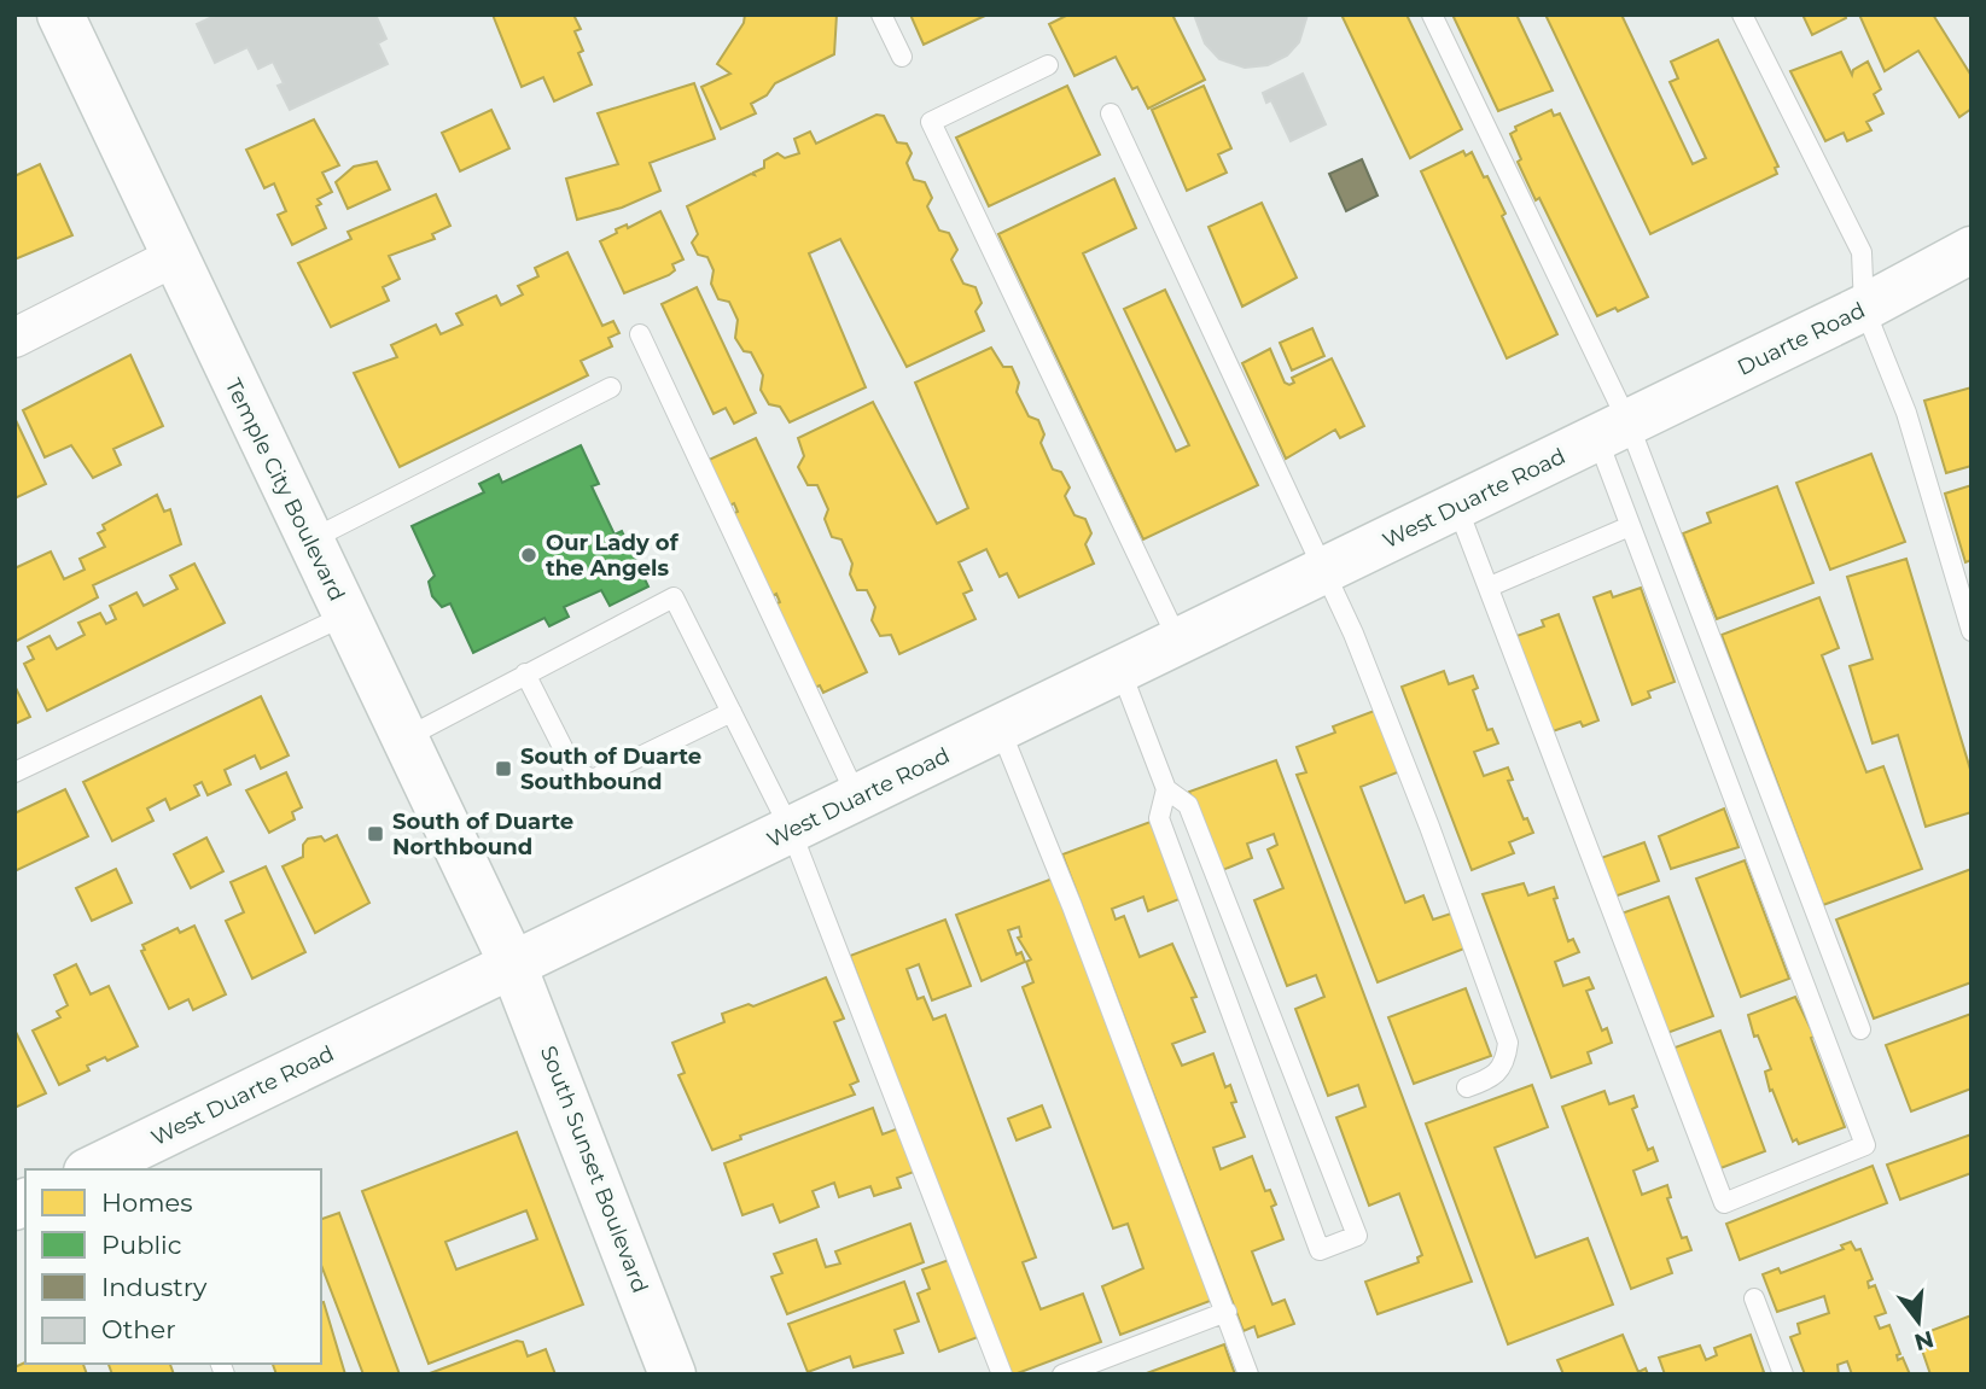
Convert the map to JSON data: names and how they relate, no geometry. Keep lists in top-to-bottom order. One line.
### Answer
{"streets":{"main road":["Duarte Road","Temple City Boulevard","West Duarte Road","South Sunset Boulevard"]},"crossings":[["Duarte Road","West Duarte Road"],["Temple City Boulevard","West Duarte Road"],["Temple City Boulevard","South Sunset Boulevard"],["West Duarte Road","South Sunset Boulevard"]],"places":{"other":["Our Lady of the Angels"],"transit":["South of Duarte Southbound","South of Duarte Northbound"]},"legend":["Homes","Public","Industry","Other"],"north":"bottom"}
